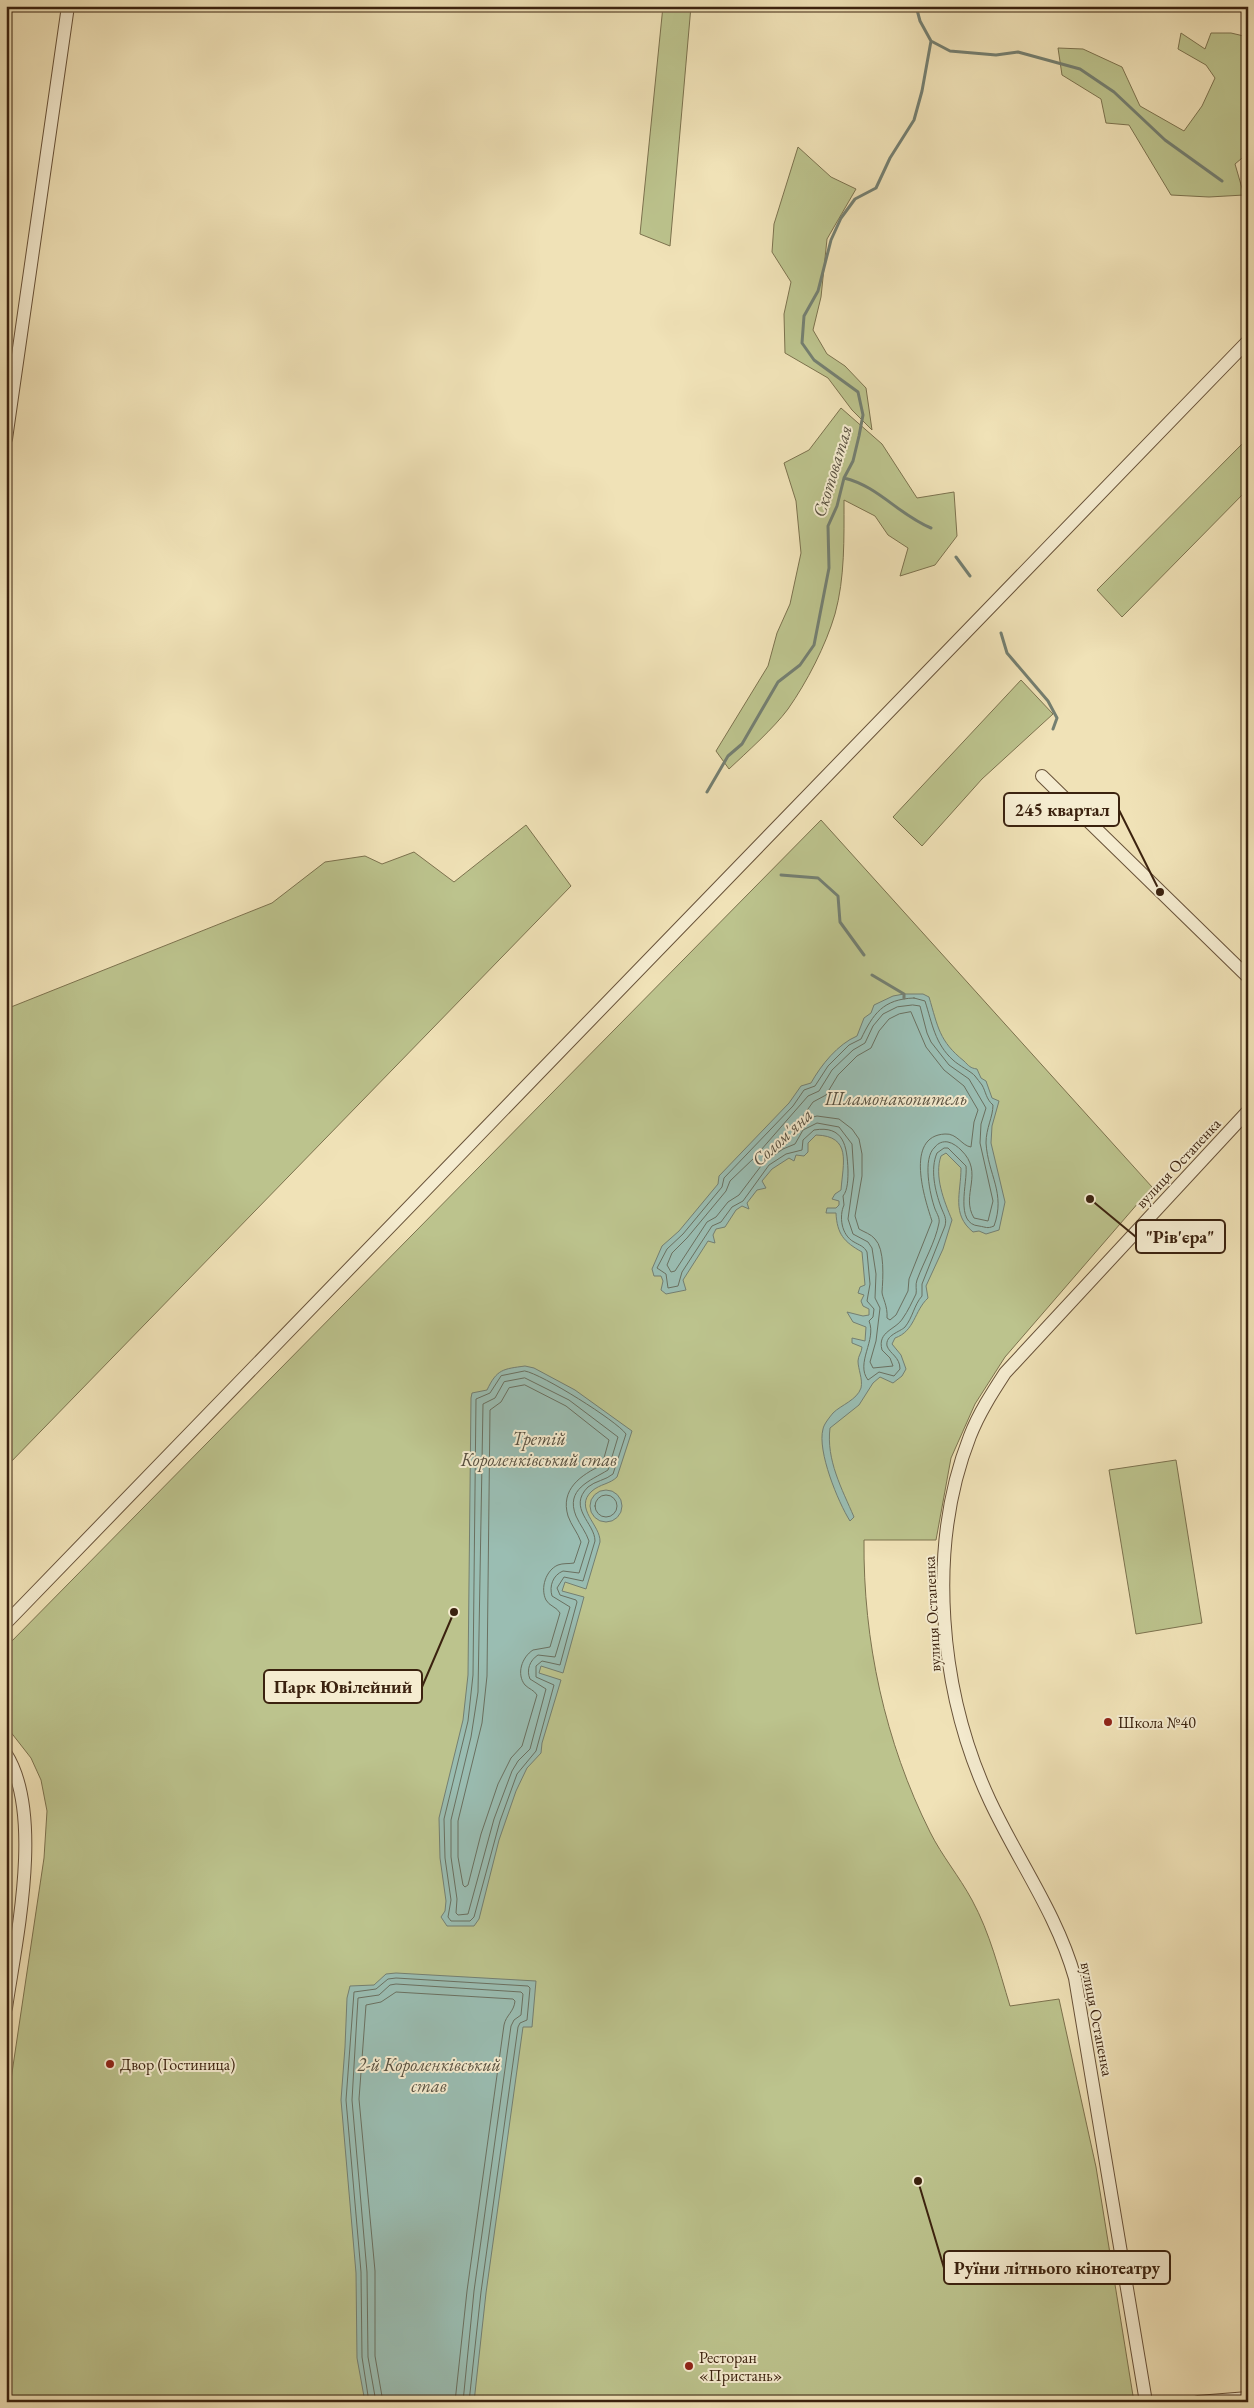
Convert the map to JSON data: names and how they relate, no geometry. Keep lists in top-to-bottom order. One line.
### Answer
{"streets":{"street":["вулиця Остапенка"]},"water":["Скотоватая","Шламонакопитель","Солом'яна","Третій Короленківський став","2-й Короленківський став"],"places":["245 квартал","\"Рів'єра\"","Парк Ювілейний","Школа №40","Двор (Гостиница)","Руїни літнього кінотеатру","Ресторан «Пристань»"]}
